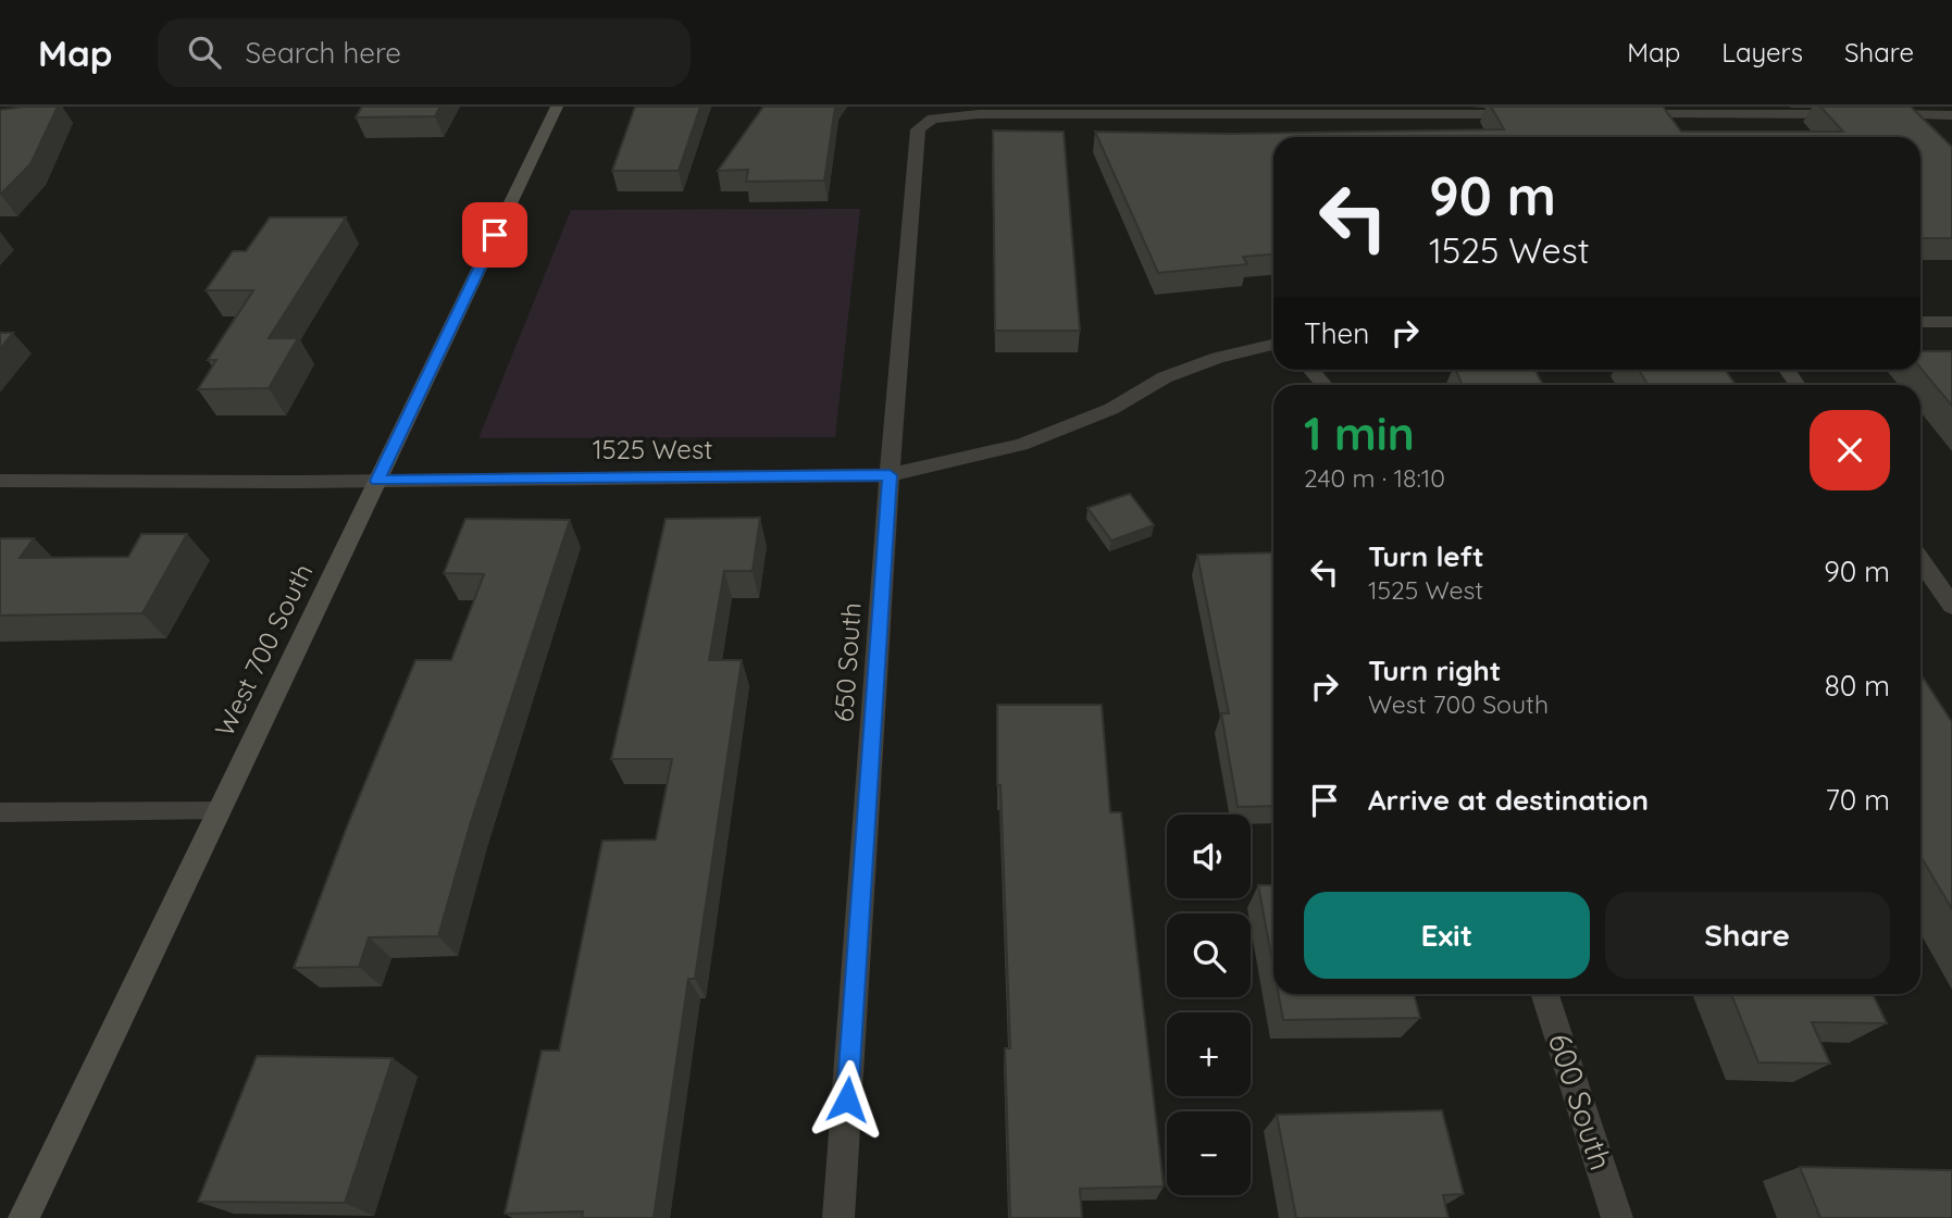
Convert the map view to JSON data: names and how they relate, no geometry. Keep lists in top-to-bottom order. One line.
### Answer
{"streets":{"street":["1525 West","West 700 South","650 South","600 South"]},"crossings":[["1525 West","West 700 South"],["1525 West","650 South"]],"page":{"header":"Map","search":"Search here","nav":["Map","Layers","Share"],"turn":["90 m","1525 West"],"then":"Then","heading":["1 min","240 m · 18:10"],"list":[{"name":"Turn left","note":"1525 West","value":"90 m"},{"name":"Turn right","note":"West 700 South","value":"80 m"},{"name":"Arrive at destination","value":"70 m"}],"map_buttons":["+","−"],"buttons":["Exit","Share"]}}
